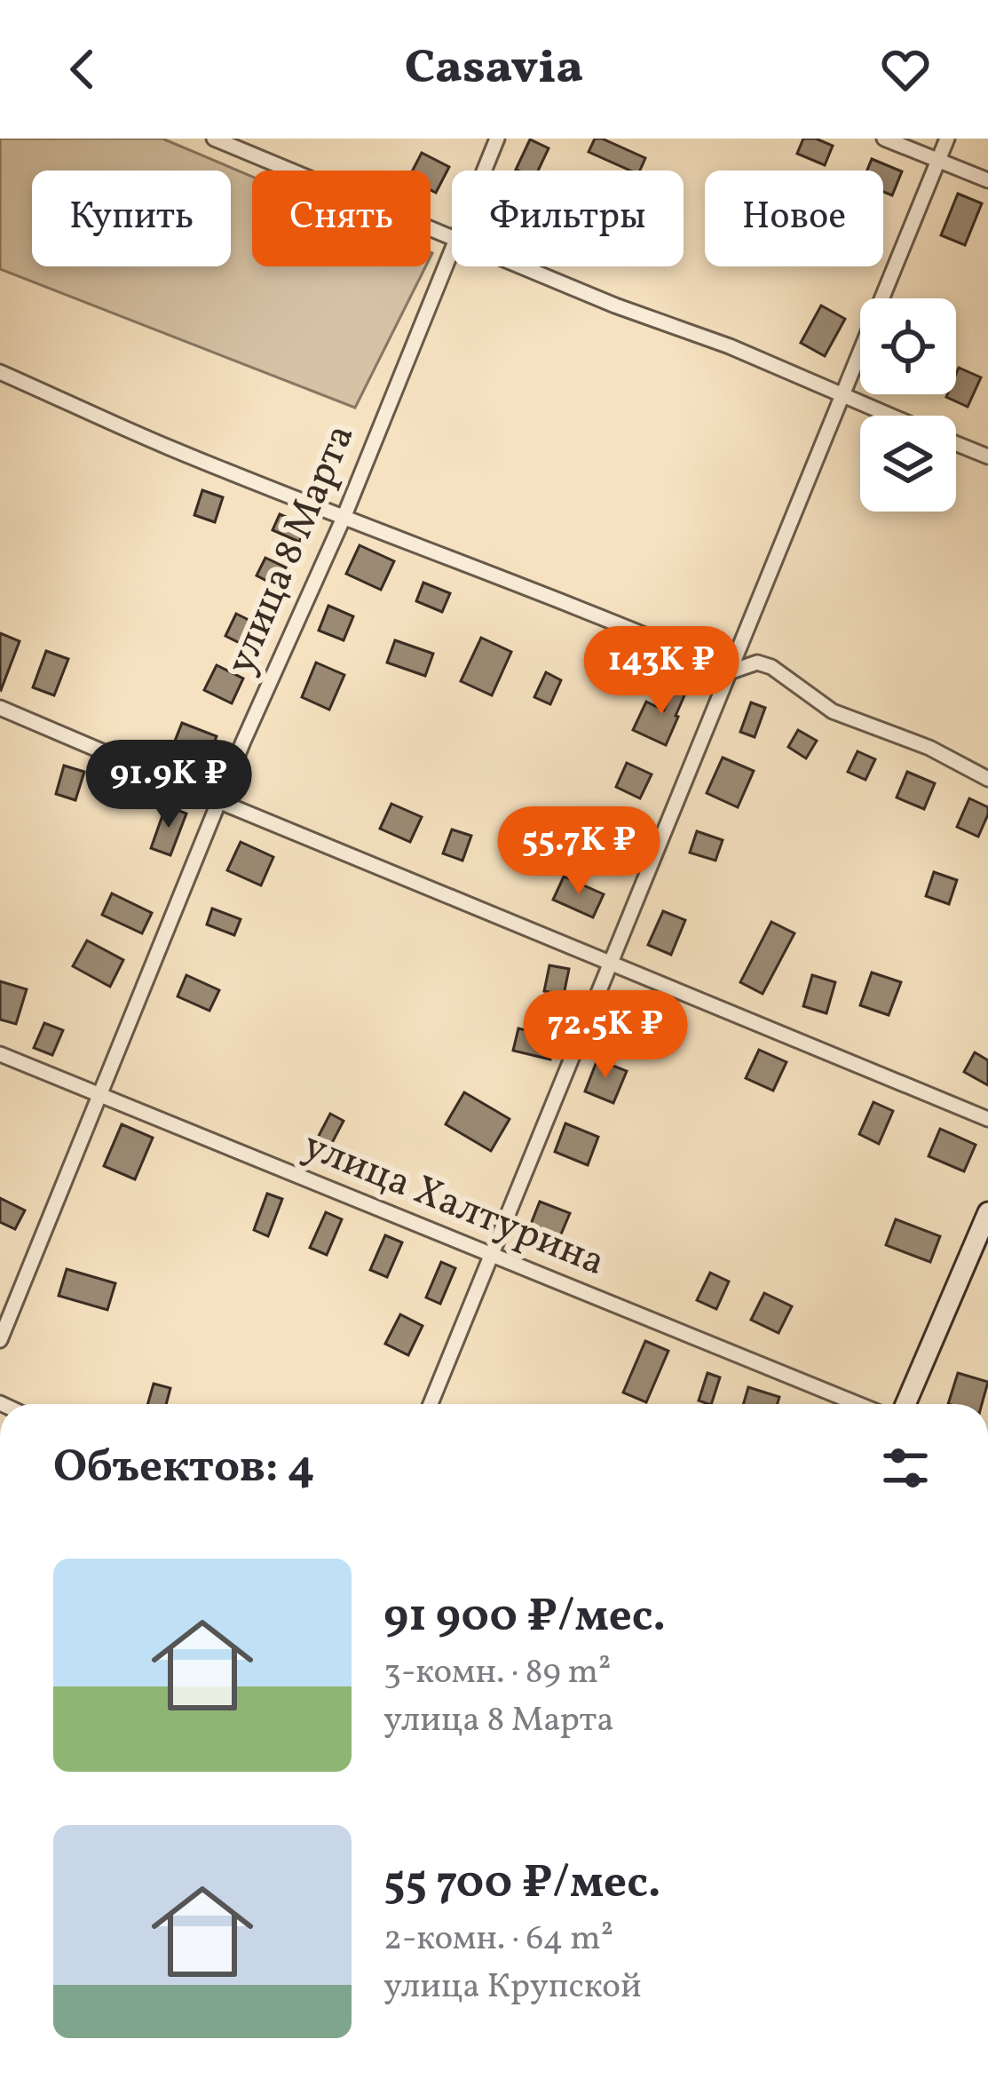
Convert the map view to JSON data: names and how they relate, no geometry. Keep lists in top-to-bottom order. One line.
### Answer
{"streets":{"street":["улица 8 Марта","улица Халтурина"]},"crossings":[["улица 8 Марта","улица Халтурина"]],"page":{"header":"Casavia","chip":["Купить","Снять","Фильтры","Новое"],"price":["143K ₽","91.9K ₽","55.7K ₽","72.5K ₽"],"heading":"Объектов: 4","list":[{"name":"91 900 ₽/мес.","note":"3-комн. · 89 m² · улица 8 Марта"},{"name":"55 700 ₽/мес.","note":"2-комн. · 64 m² · улица Крупской"}]}}
